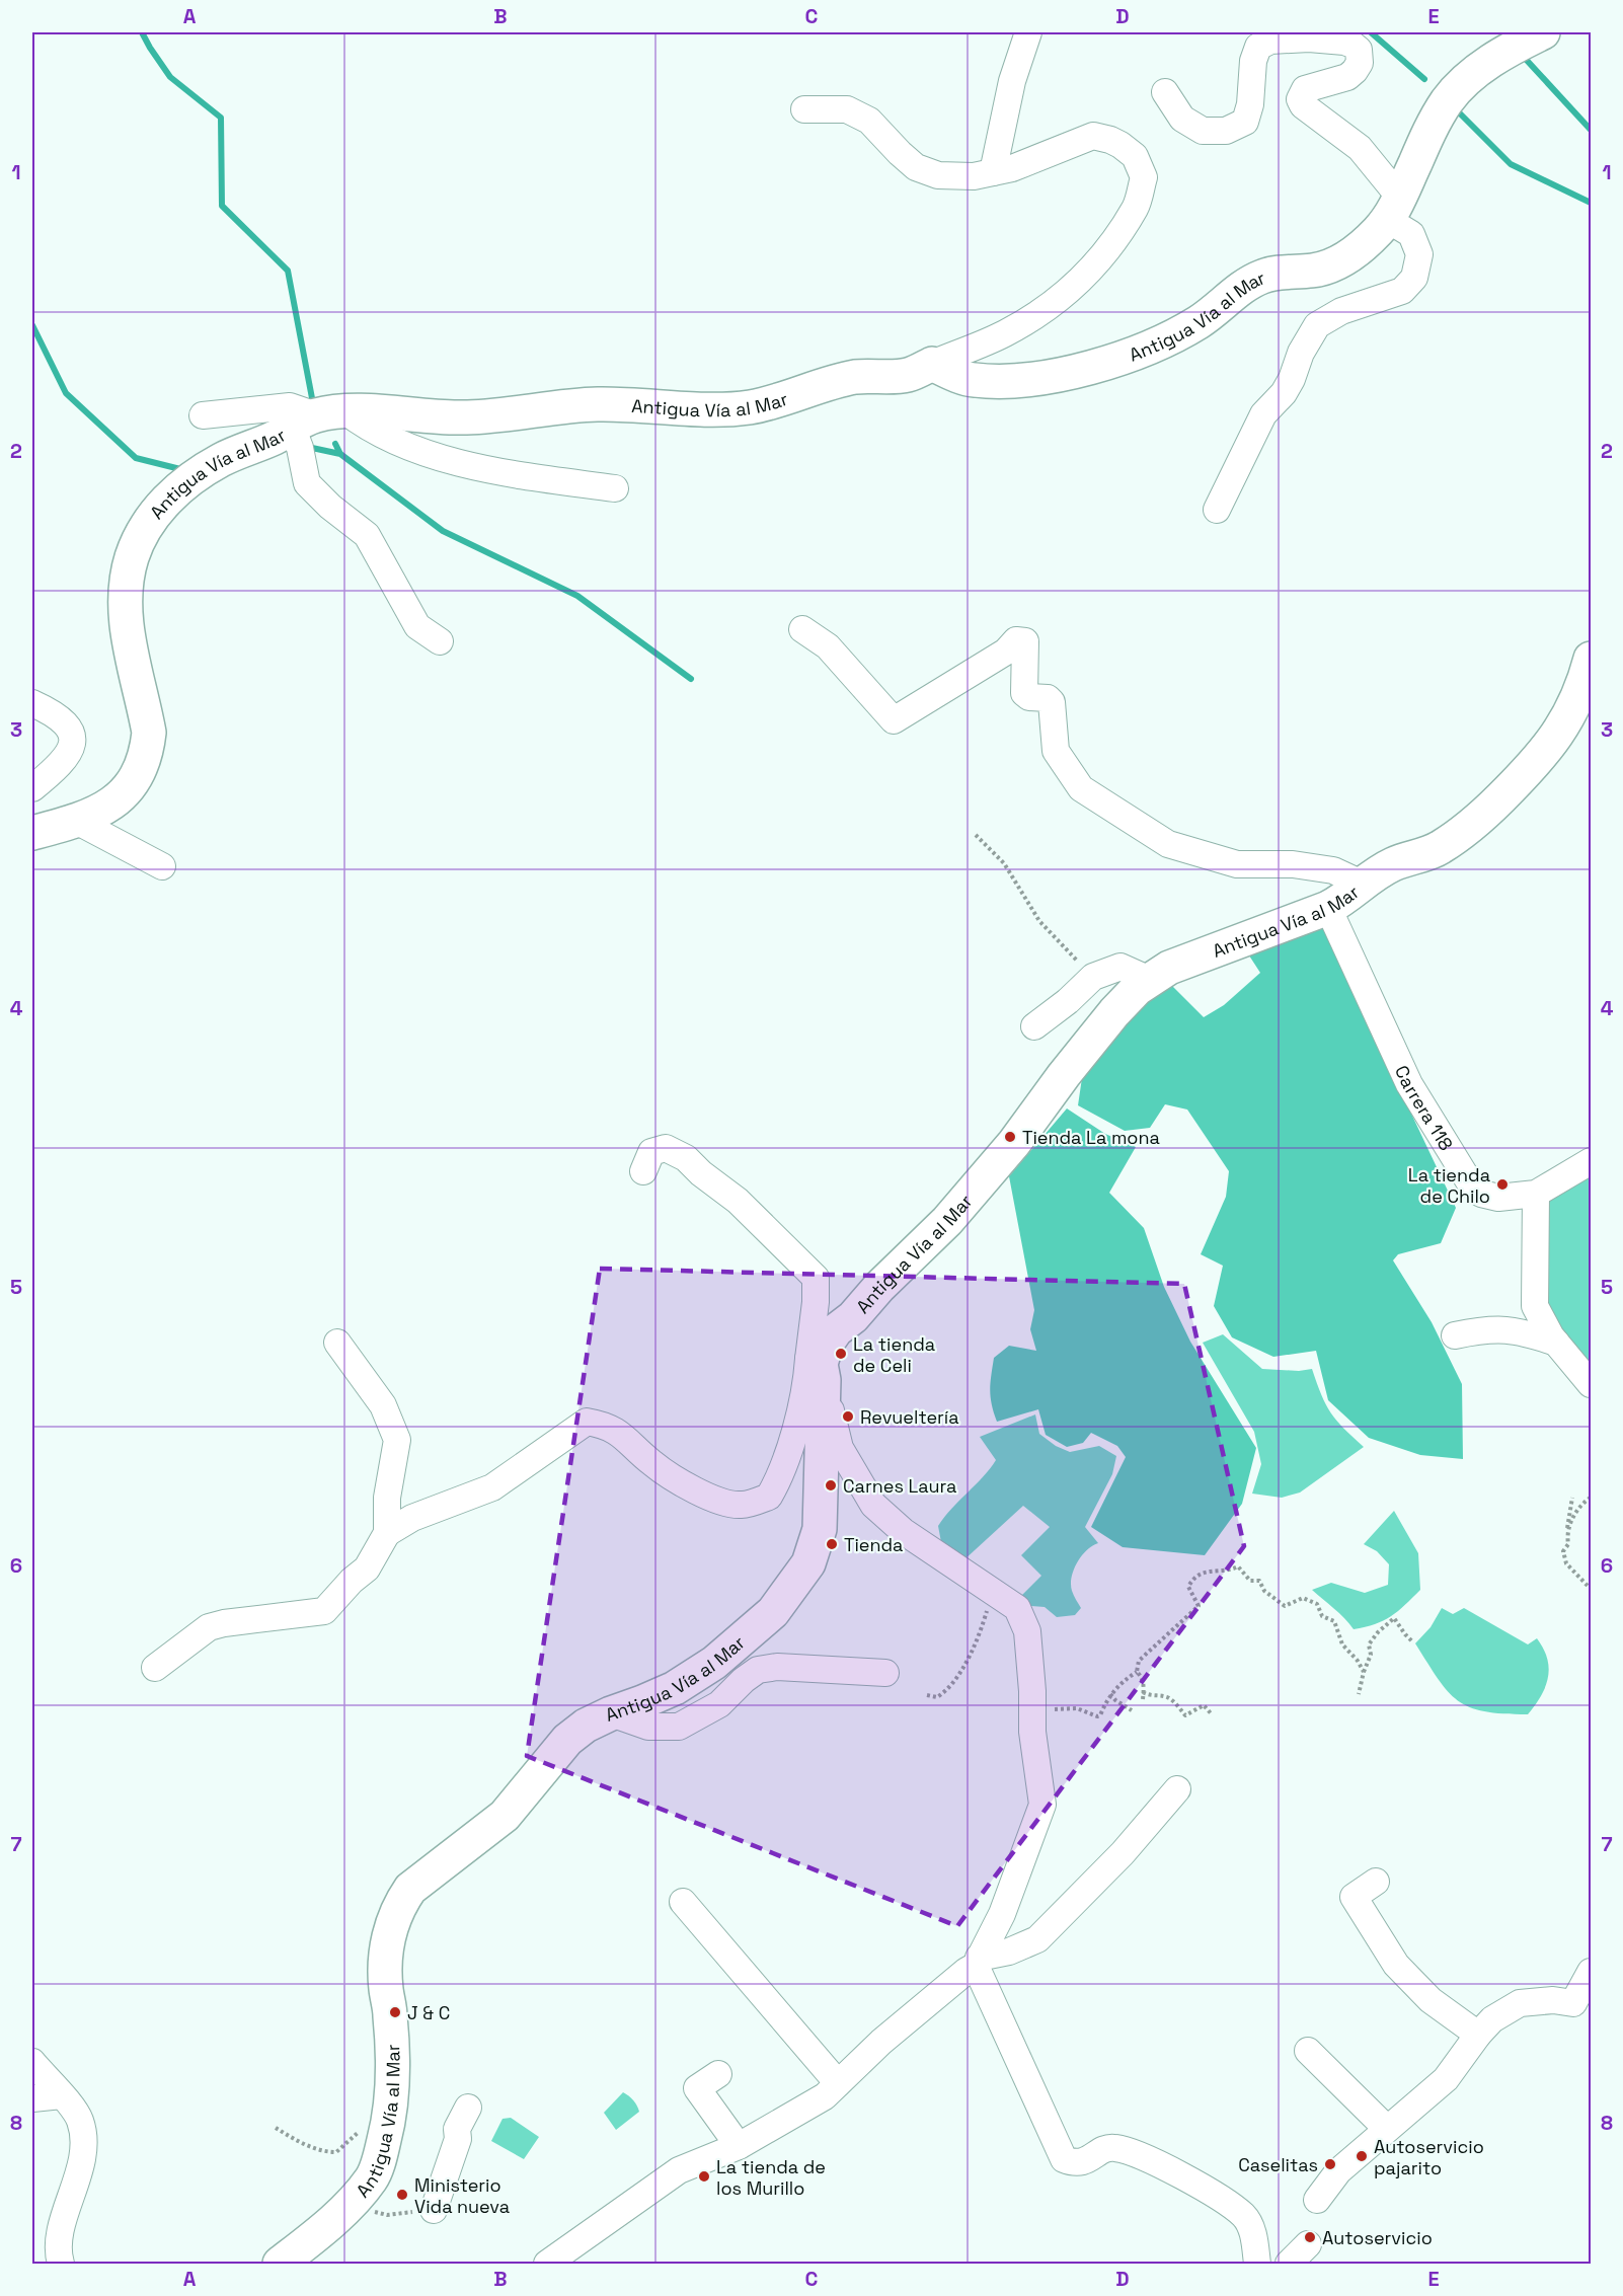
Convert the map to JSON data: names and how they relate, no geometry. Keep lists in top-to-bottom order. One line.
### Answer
{"streets":{"main road":["Antigua Vía al Mar"],"street":["Carrera 118"]},"crossings":[["Antigua Vía al Mar","Carrera 118"]],"places":["Tienda La mona","La tienda de Chilo","La tienda de Celi","Revueltería","Carnes Laura","Tienda","J & C","Autoservicio pajarito","Caselitas","La tienda de los Murillo","Ministerio Vida nueva","Autoservicio"],"grid":{"columns":["A","B","C","D","E"],"rows":["1","2","3","4","5","6","7","8"]}}
